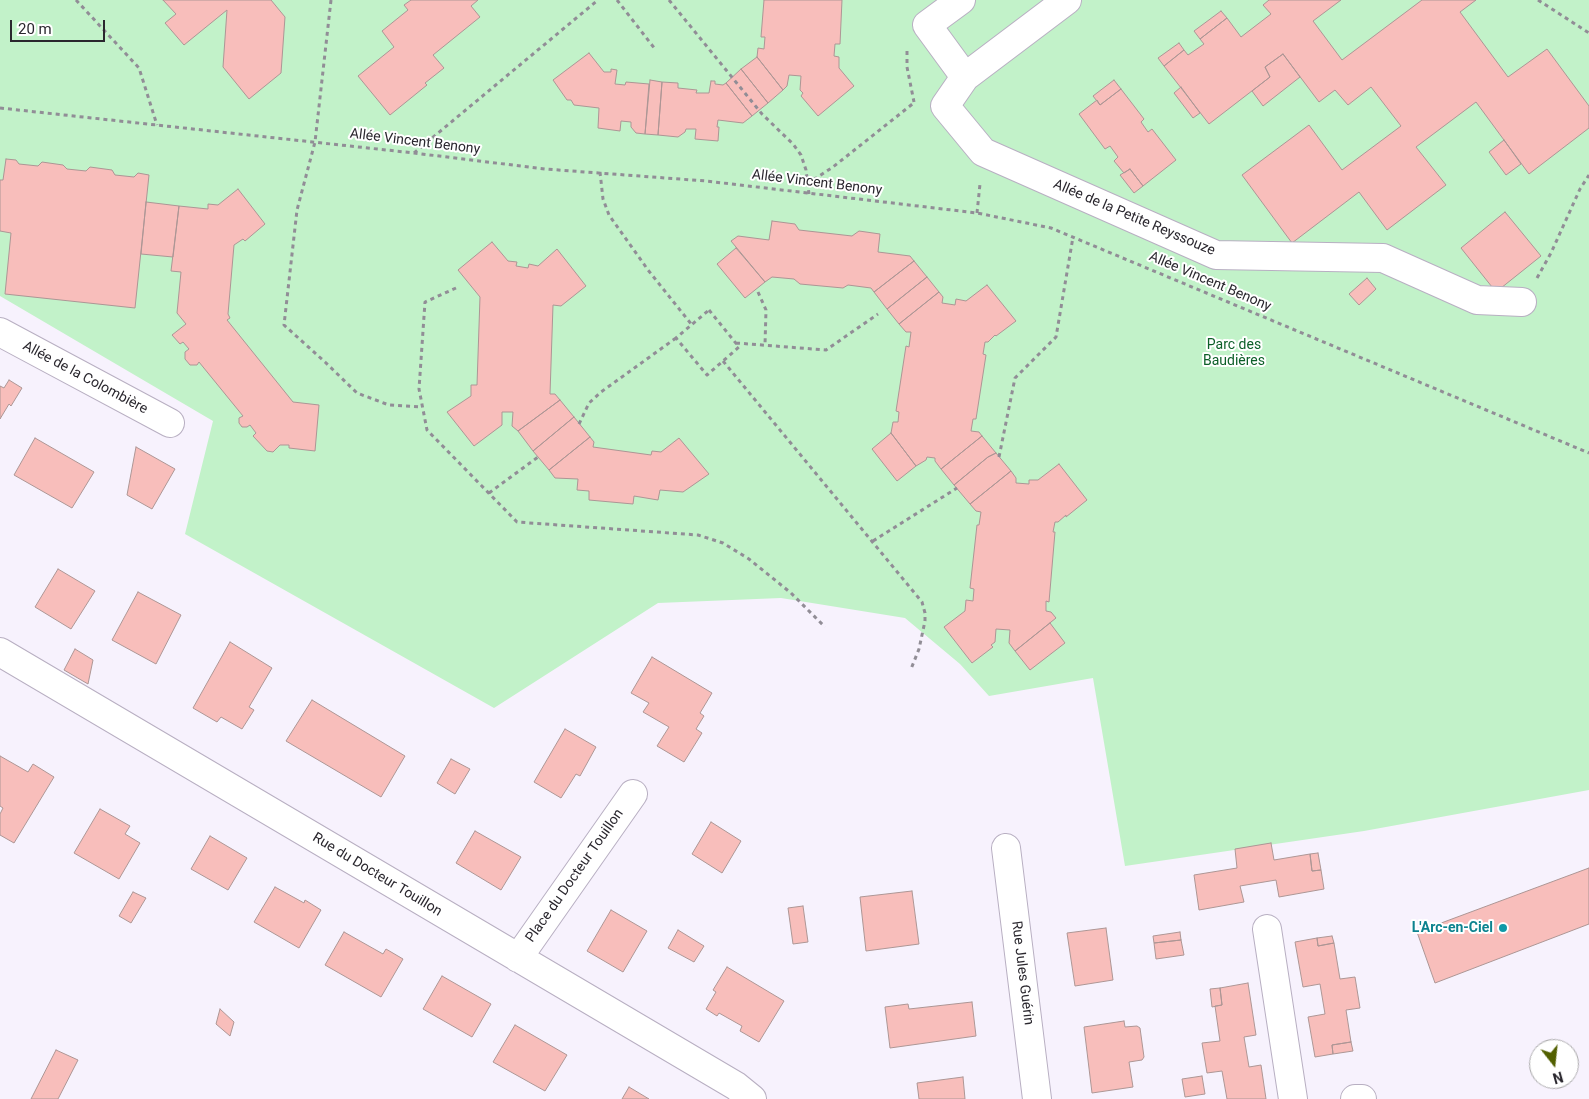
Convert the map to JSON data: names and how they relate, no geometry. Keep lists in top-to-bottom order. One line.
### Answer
{"streets":{"street":["Allée de la Petite Reyssouze","Allée de la Colombière","Rue du Docteur Touillon","Place du Docteur Touillon","Rue Jules Guérin"],"path":["Allée Vincent Benony"]},"crossings":[["Rue du Docteur Touillon","Place du Docteur Touillon"]],"parks":["Parc des Baudières"],"places":["L'Arc-en-Ciel"],"scale_bar":"20 m","north":"bottom"}
